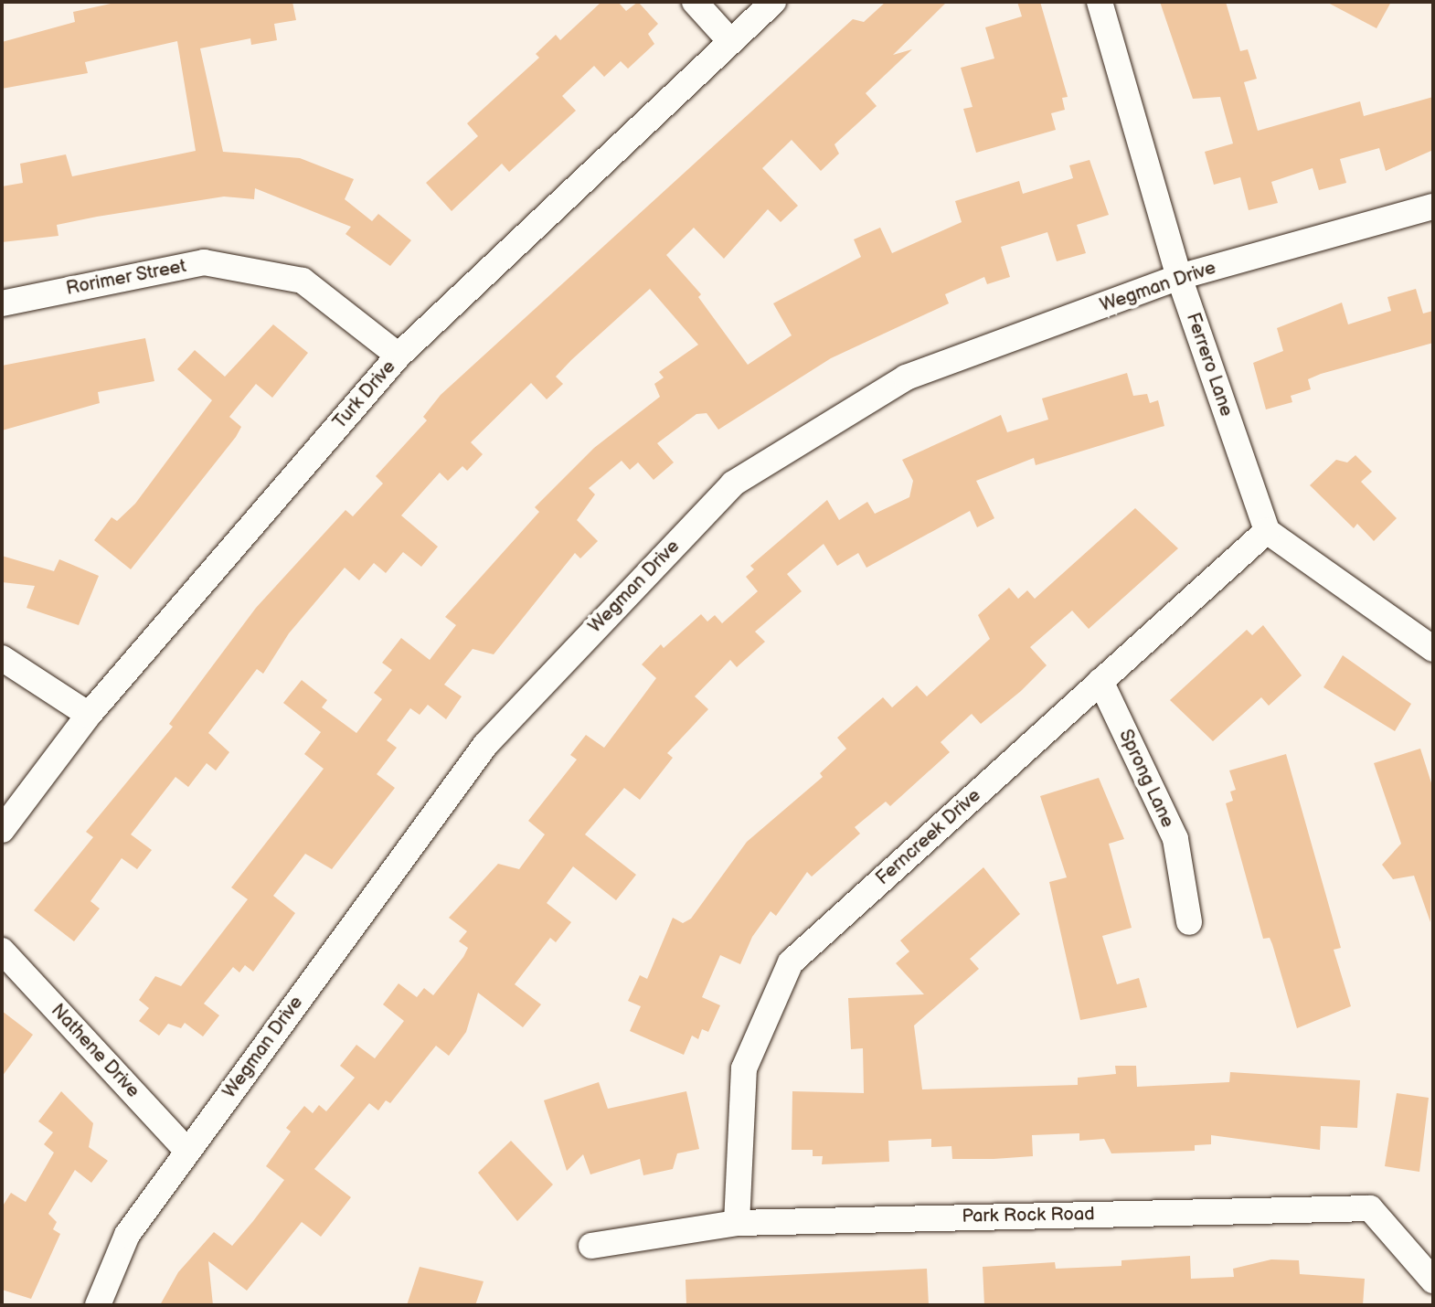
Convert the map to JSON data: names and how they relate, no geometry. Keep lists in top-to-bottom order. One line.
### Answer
{"streets":{"street":["Rorimer Street","Wegman Drive","Ferrero Lane","Turk Drive","Sprong Lane","Ferncreek Drive","Nathene Drive","Park Rock Road"]},"crossings":[["Rorimer Street","Turk Drive"],["Wegman Drive","Ferrero Lane"],["Wegman Drive","Nathene Drive"],["Ferrero Lane","Ferncreek Drive"],["Sprong Lane","Ferncreek Drive"],["Ferncreek Drive","Park Rock Road"]]}
